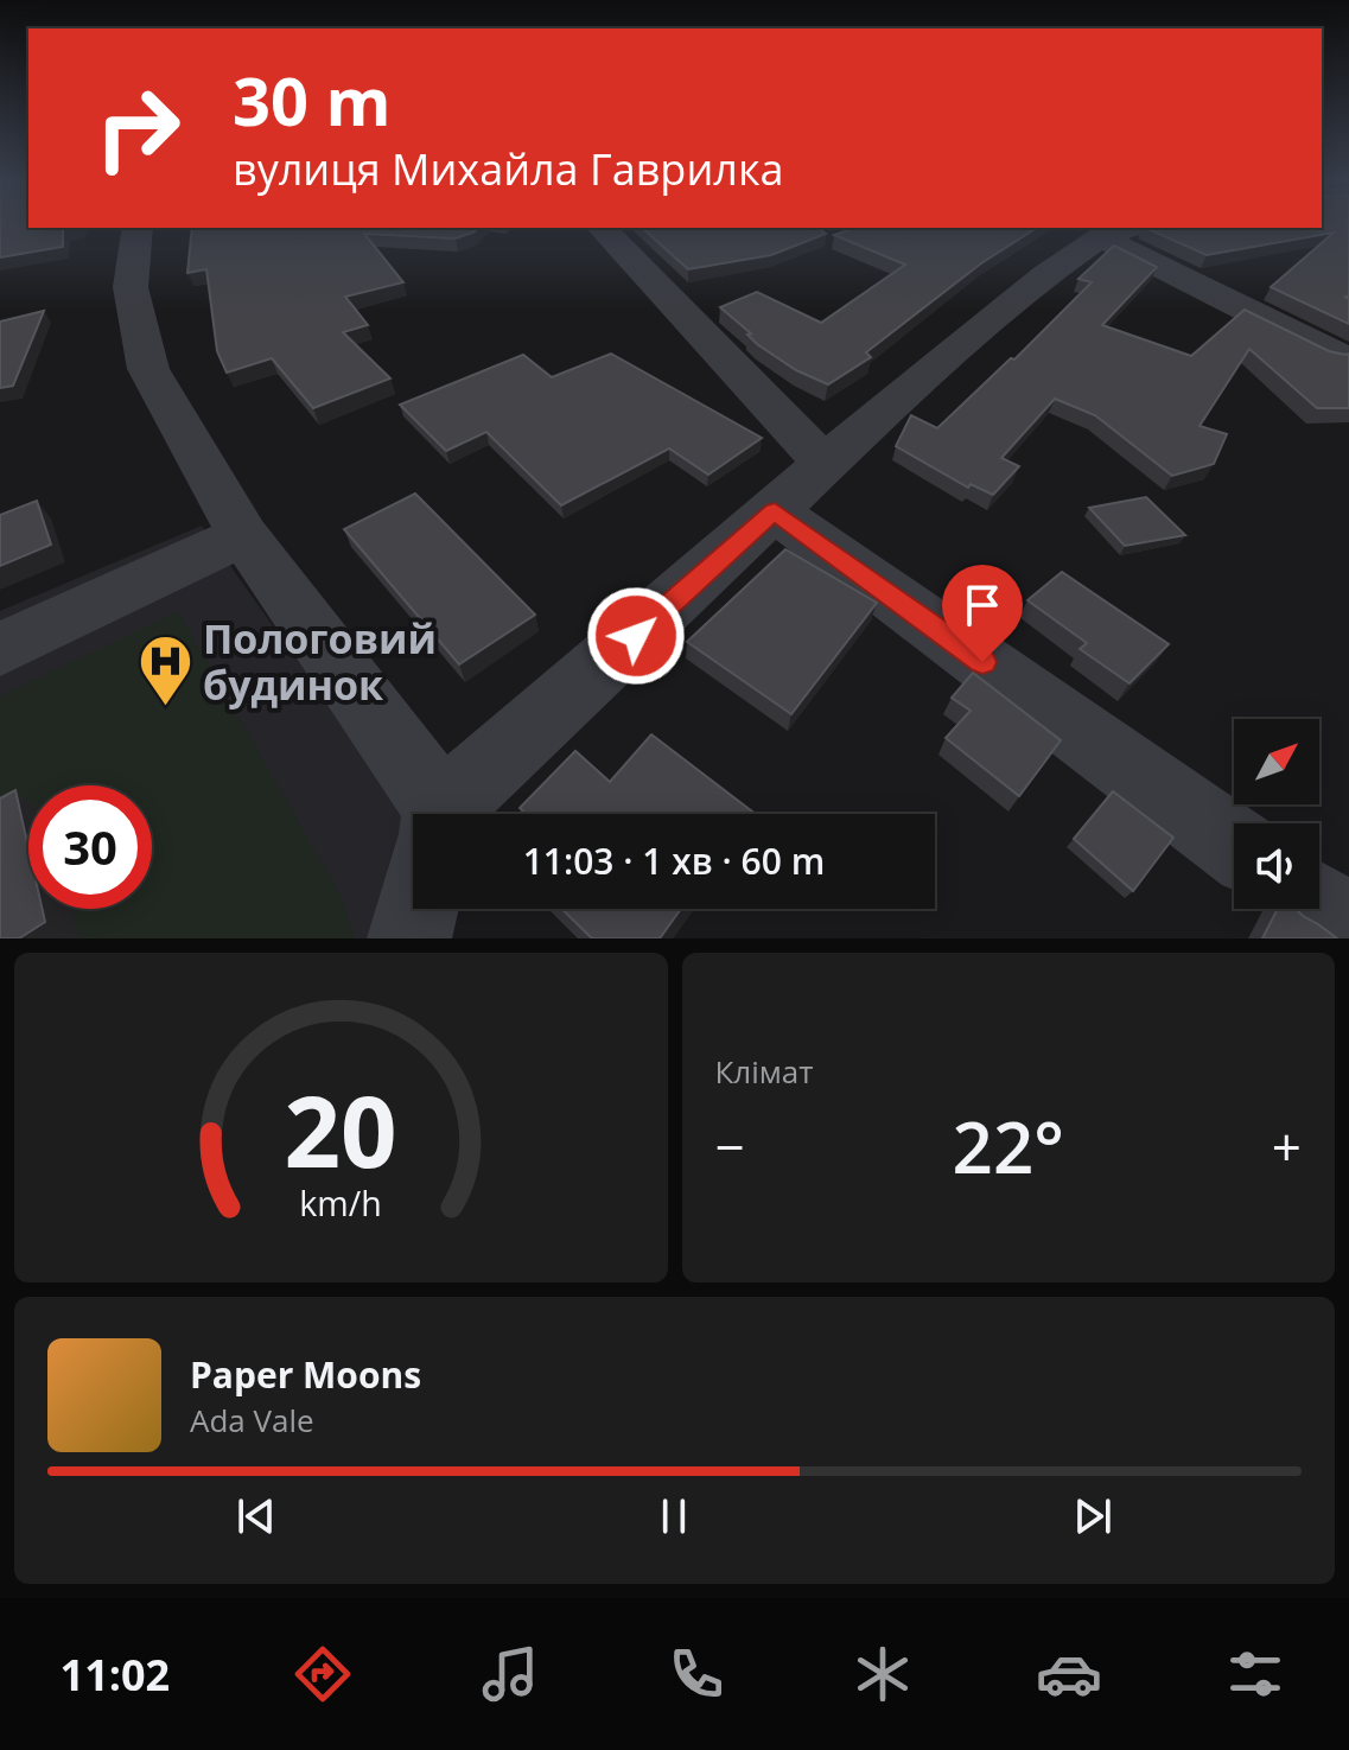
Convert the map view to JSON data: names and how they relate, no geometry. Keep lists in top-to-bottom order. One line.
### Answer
{"places":{"hospital":["Пологовий будинок"]},"north":"top right","page":{"turn":["30 m","вулиця Михайла Гаврилка"],"limit":"30","trip":"11:03 · 1 хв · 60 m","tile":"Клімат","heat":["−","22°","+"],"song":["Paper Moons","Ada Vale"],"tabs":"11:02","gauge":["20","km/h"]}}
